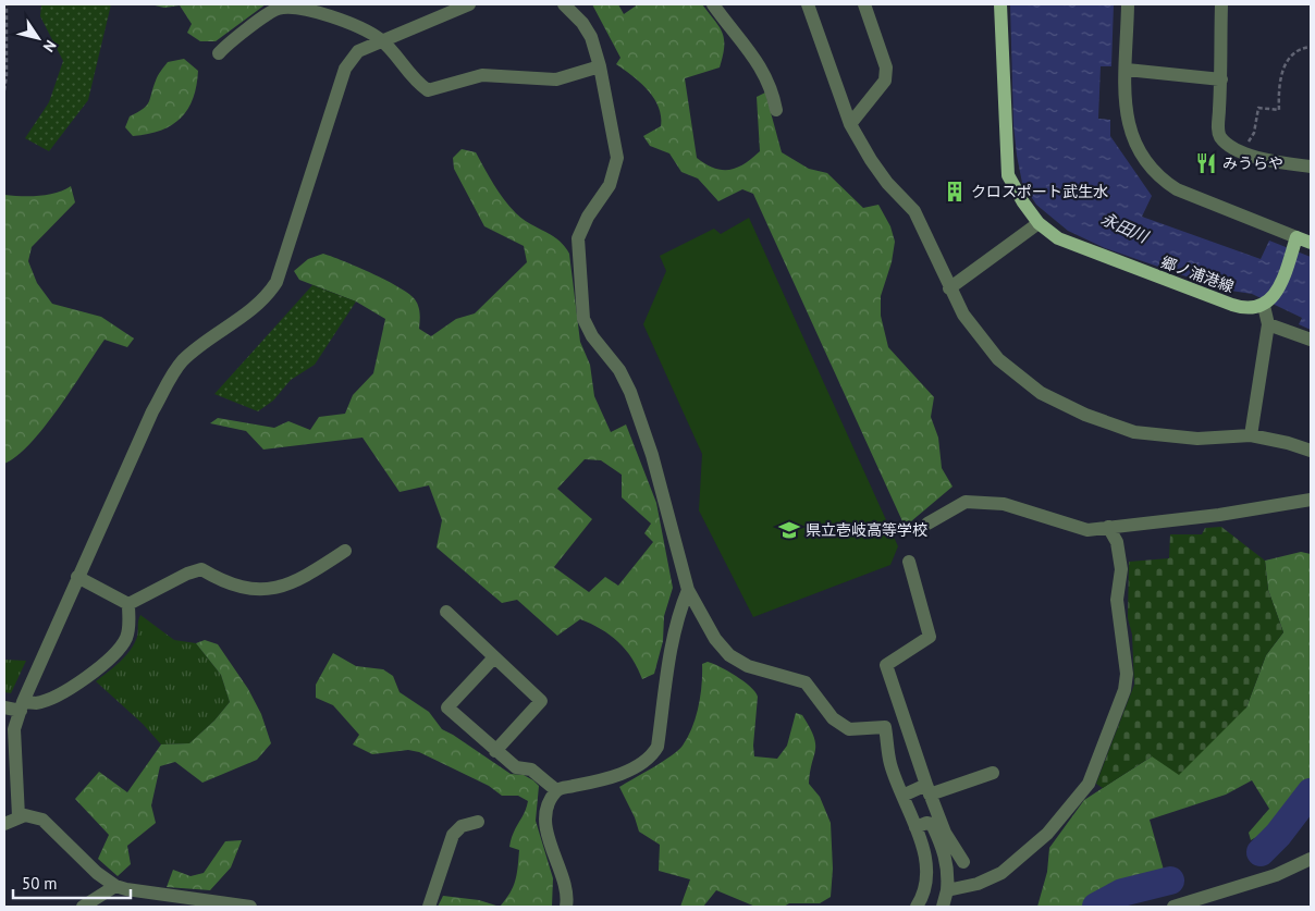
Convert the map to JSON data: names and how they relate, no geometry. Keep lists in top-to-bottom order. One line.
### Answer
{"streets":{"main road":["郷ノ浦港線"]},"water":["永田川"],"places":{"restaurant":["みうらや"],"building":["クロスポート武生水"],"school or university":["県立壱岐高等学校"]},"scale_bar":"50 m","north":"bottom right"}
